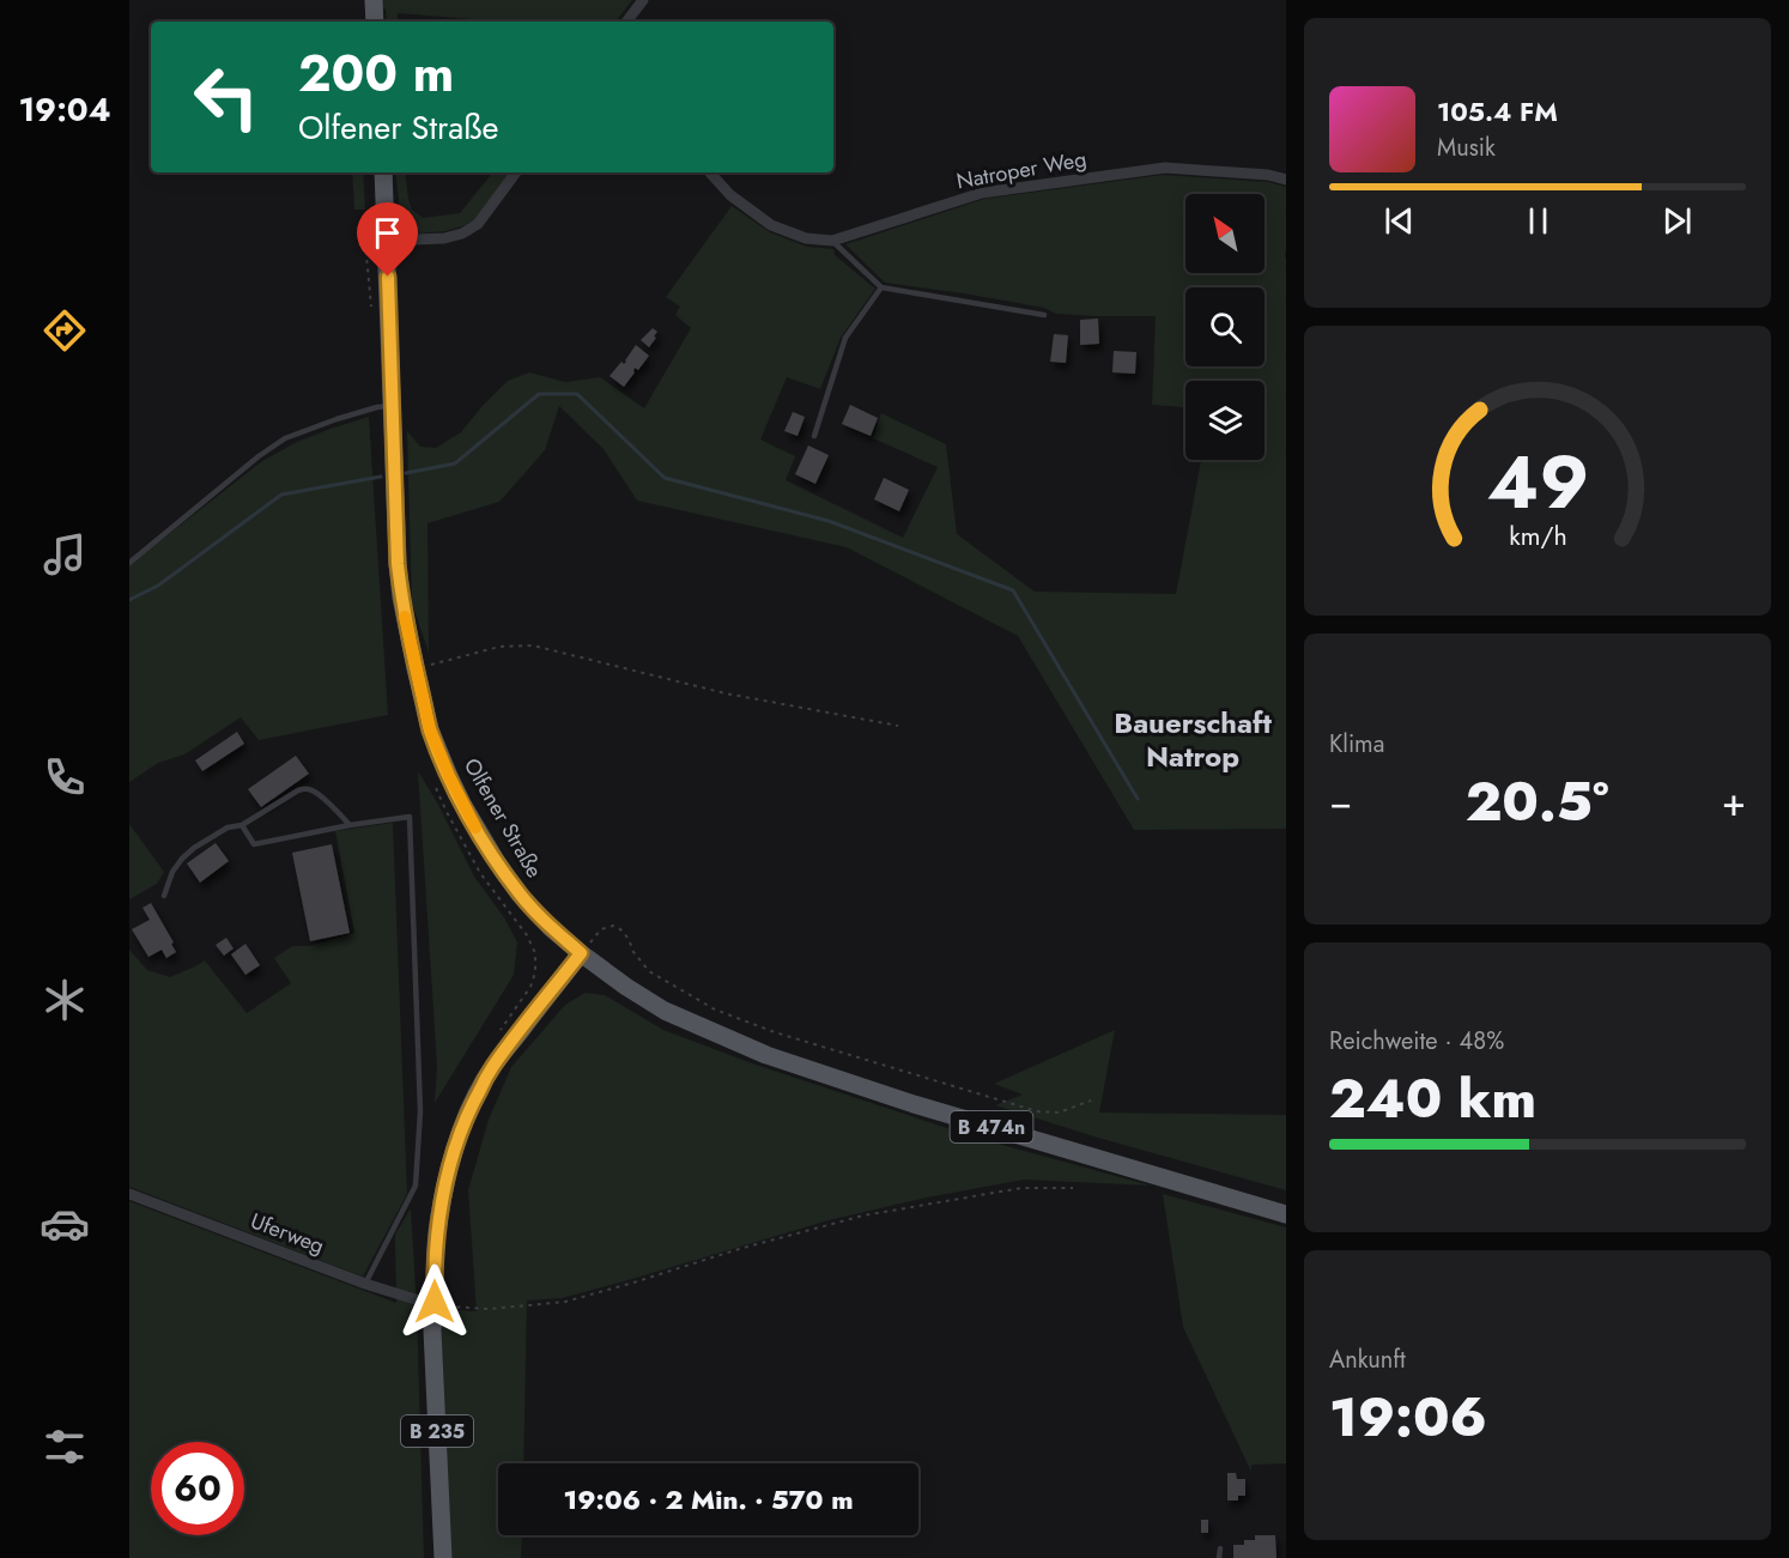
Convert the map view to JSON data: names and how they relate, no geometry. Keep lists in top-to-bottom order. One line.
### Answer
{"streets":{"main road":["Olfener Straße","B 474n","B 235"],"street":["Natroper Weg","Uferweg"]},"crossings":[["Olfener Straße","B 474n"],["Olfener Straße","B 235"],["B 474n","B 235"],["Uferweg","B 235"]],"districts":["Bauerschaft Natrop"],"north":"top left","page":{"tabs":"19:04","turn":["200 m","Olfener Straße"],"song":["105.4 FM","Musik"],"tile":["Klima",["Reichweite · 48%","240 km"],["Ankunft","19:06"]],"heat":["−","20.5°","+"],"limit":"60","trip":"19:06 · 2 Min. · 570 m","gauge":["49","km/h"]}}
